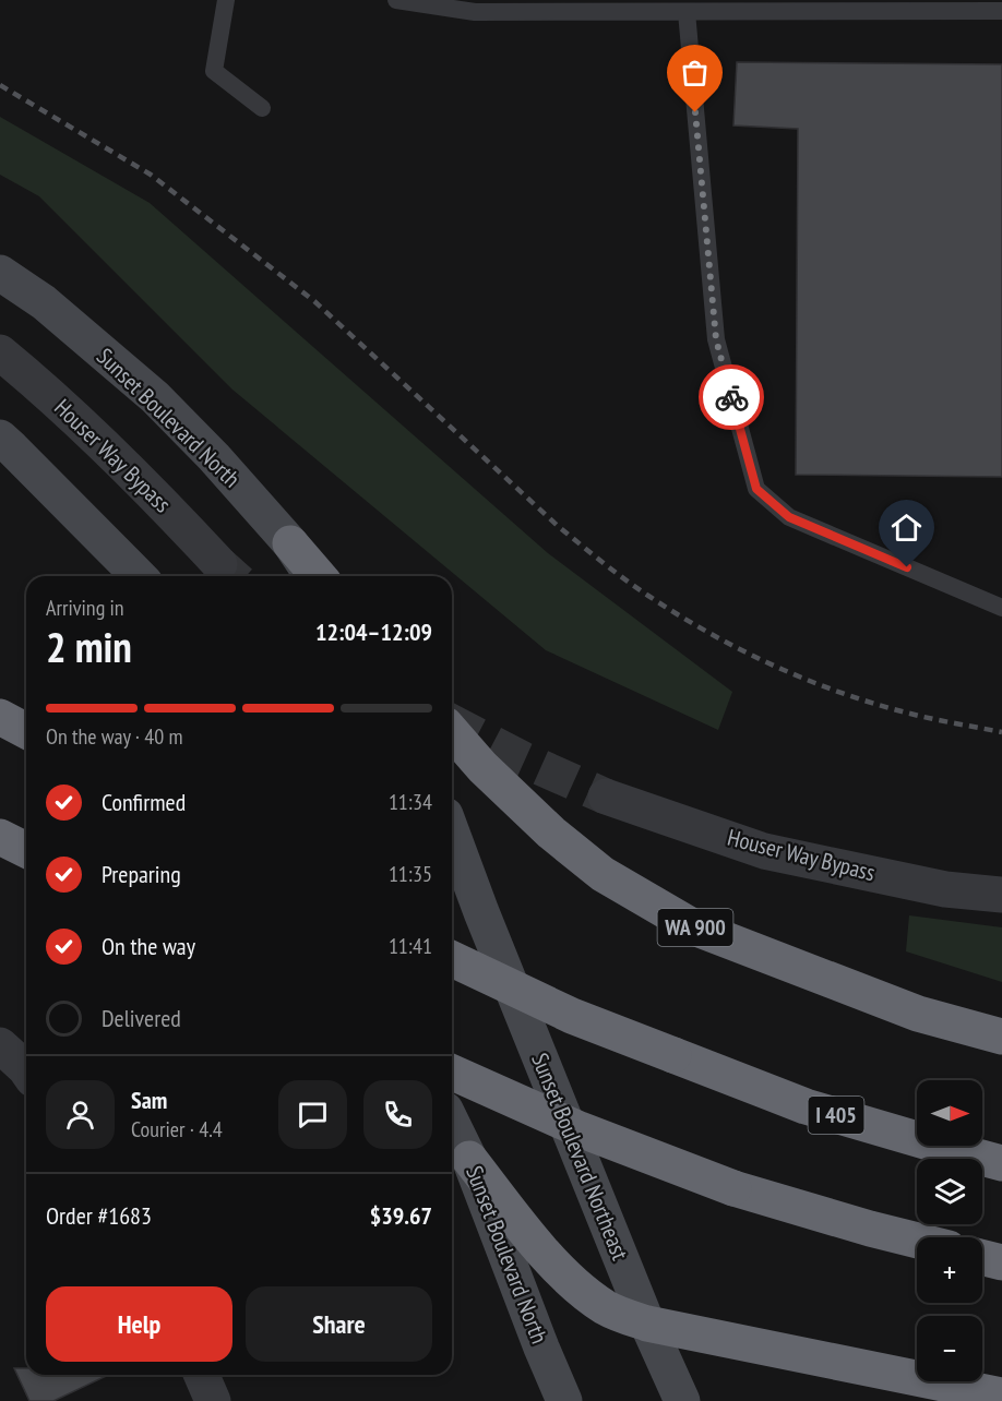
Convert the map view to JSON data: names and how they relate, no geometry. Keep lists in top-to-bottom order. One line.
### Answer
{"streets":{"highway":["WA 900","I 405"],"main road":["Sunset Boulevard North","Sunset Boulevard Northeast"],"street":["Houser Way Bypass"]},"north":"right","page":{"heading":["2 min","Arriving in","12:04–12:09"],"panel":["Sam","Courier · 4.4","Order #1683","$39.67"],"bar":"On the way · 40 m","list":[["Confirmed","11:34"],["Preparing","11:35"],["On the way","11:41"],"Delivered"],"map_buttons":["+","−"],"buttons":["Help","Share"]}}
